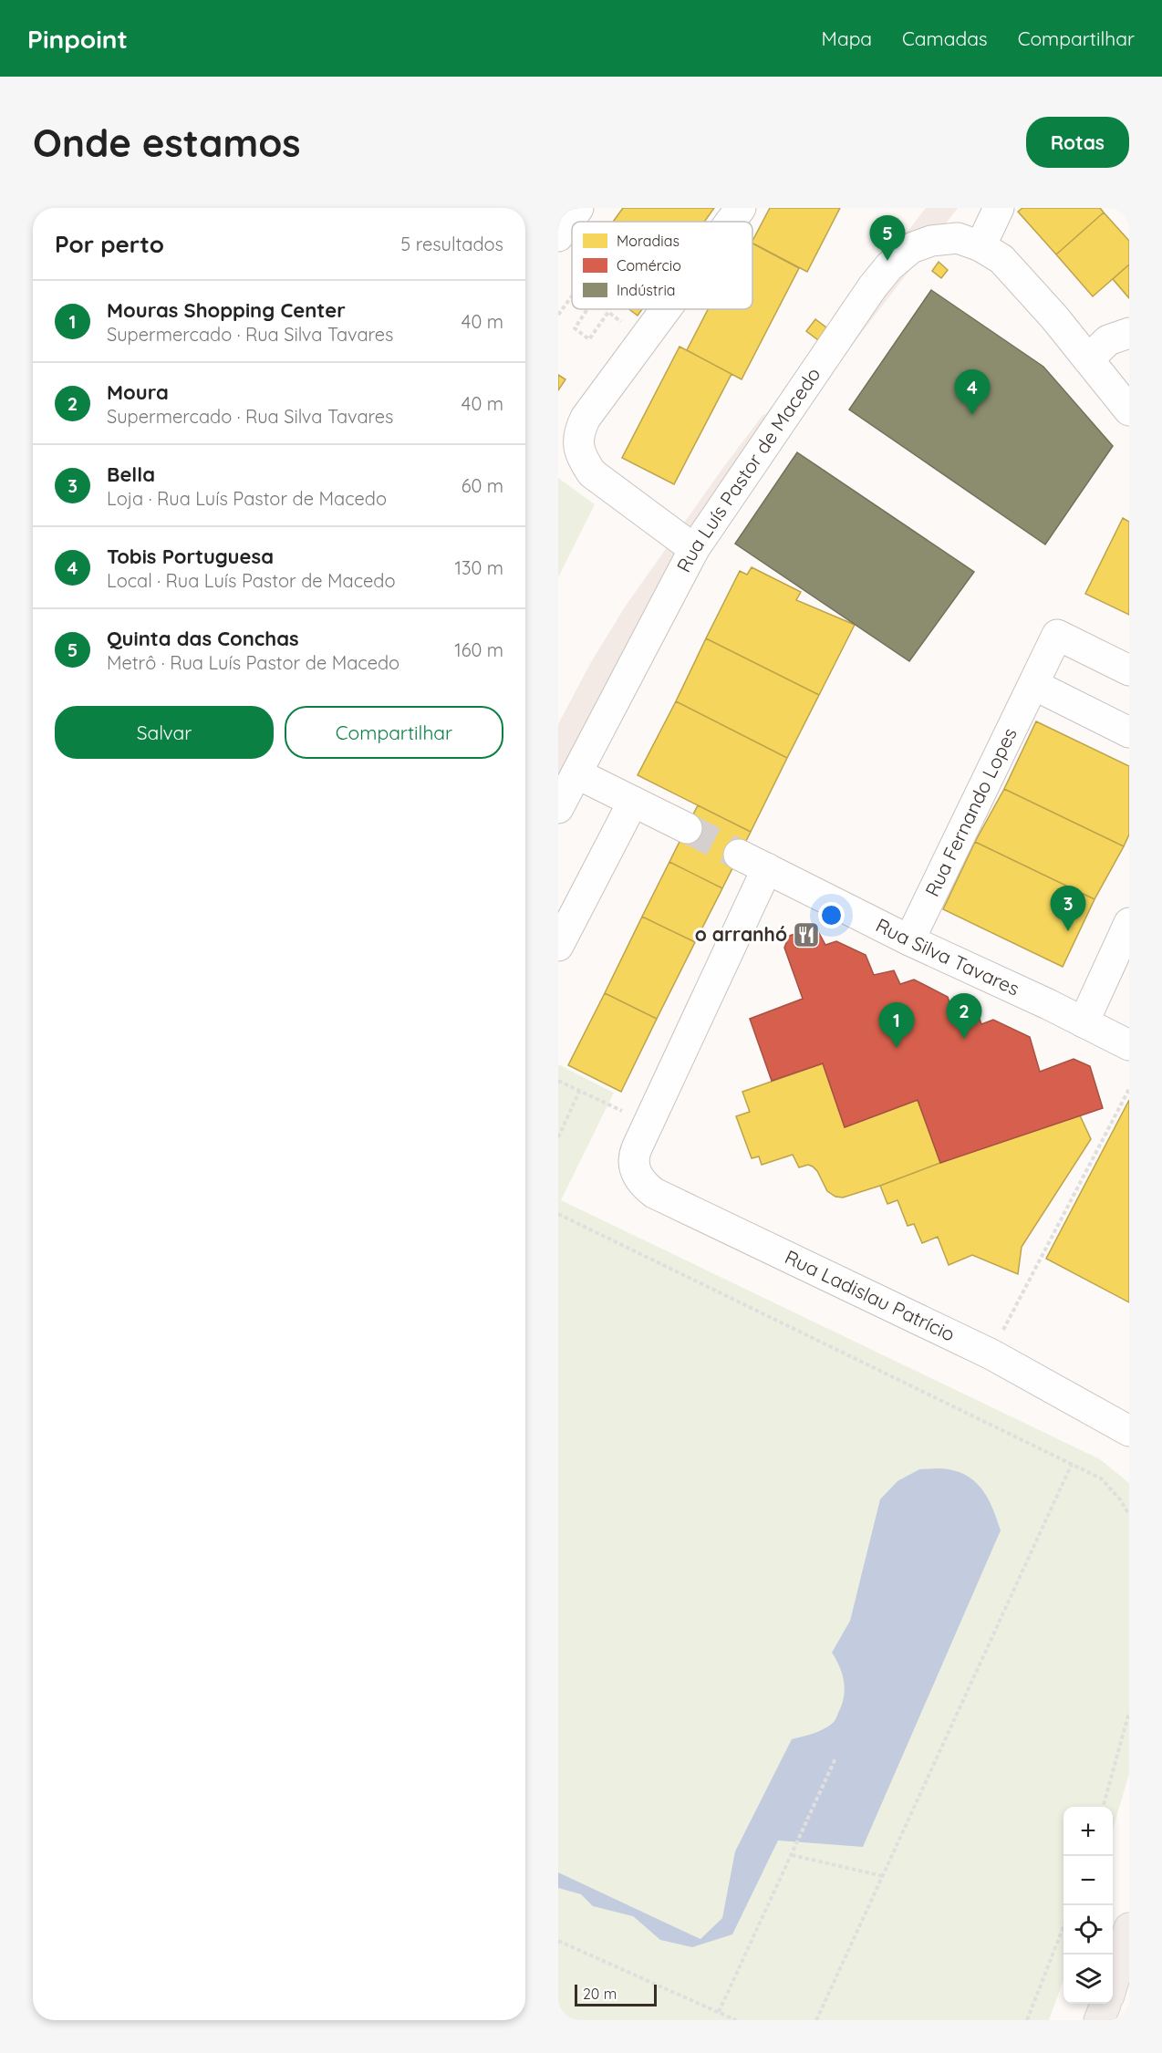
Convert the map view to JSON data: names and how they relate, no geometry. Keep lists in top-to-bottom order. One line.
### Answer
{"streets":{"street":["Rua Luís Pastor de Macedo","Rua Fernando Lopes","Rua Silva Tavares","Rua Ladislau Patrício"]},"crossings":[["Rua Fernando Lopes","Rua Silva Tavares"]],"places":{"restaurant":["o arranhó"]},"legend":["Moradias","Comércio","Indústria"],"scale_bar":"20 m","page":{"header":"Pinpoint","nav":["Mapa","Camadas","Compartilhar"],"buttons":["Rotas",["Salvar","Compartilhar"]],"title":"Onde estamos","heading":["Por perto","5 resultados"],"pins":["5","4","3","2","1"],"list":[{"mark":"1","name":"Mouras Shopping Center","note":"Supermercado · Rua Silva Tavares","value":"40 m"},{"mark":"2","name":"Moura","note":"Supermercado · Rua Silva Tavares","value":"40 m"},{"mark":"3","name":"Bella","note":"Loja · Rua Luís Pastor de Macedo","value":"60 m"},{"mark":"4","name":"Tobis Portuguesa","note":"Local · Rua Luís Pastor de Macedo","value":"130 m"},{"mark":"5","name":"Quinta das Conchas","note":"Metrô · Rua Luís Pastor de Macedo","value":"160 m"}],"map_buttons":["+","−"],"scale":"20 m"}}
